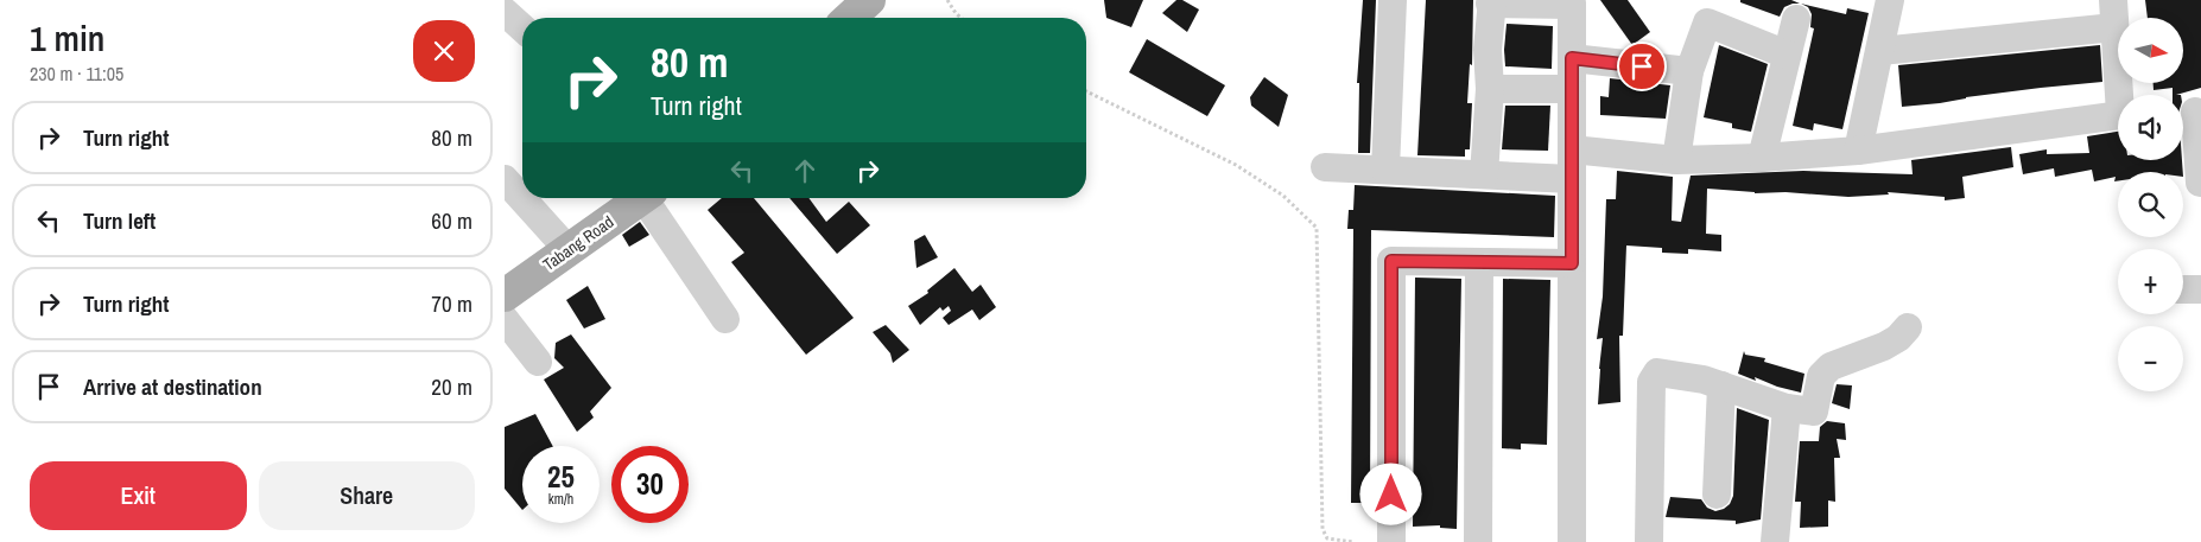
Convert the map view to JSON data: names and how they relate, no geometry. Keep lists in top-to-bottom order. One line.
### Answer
{"streets":{"main road":["Tabang Road"]},"north":"right","page":{"heading":["1 min","230 m · 11:05"],"map_buttons":["+","−"],"turn":["80 m","Turn right"],"list":[{"name":"Turn right","value":"80 m"},{"name":"Turn left","value":"60 m"},{"name":"Turn right","value":"70 m"},{"name":"Arrive at destination","value":"20 m"}],"speed":"25 km/h","limit":"30","buttons":["Exit","Share"]}}
